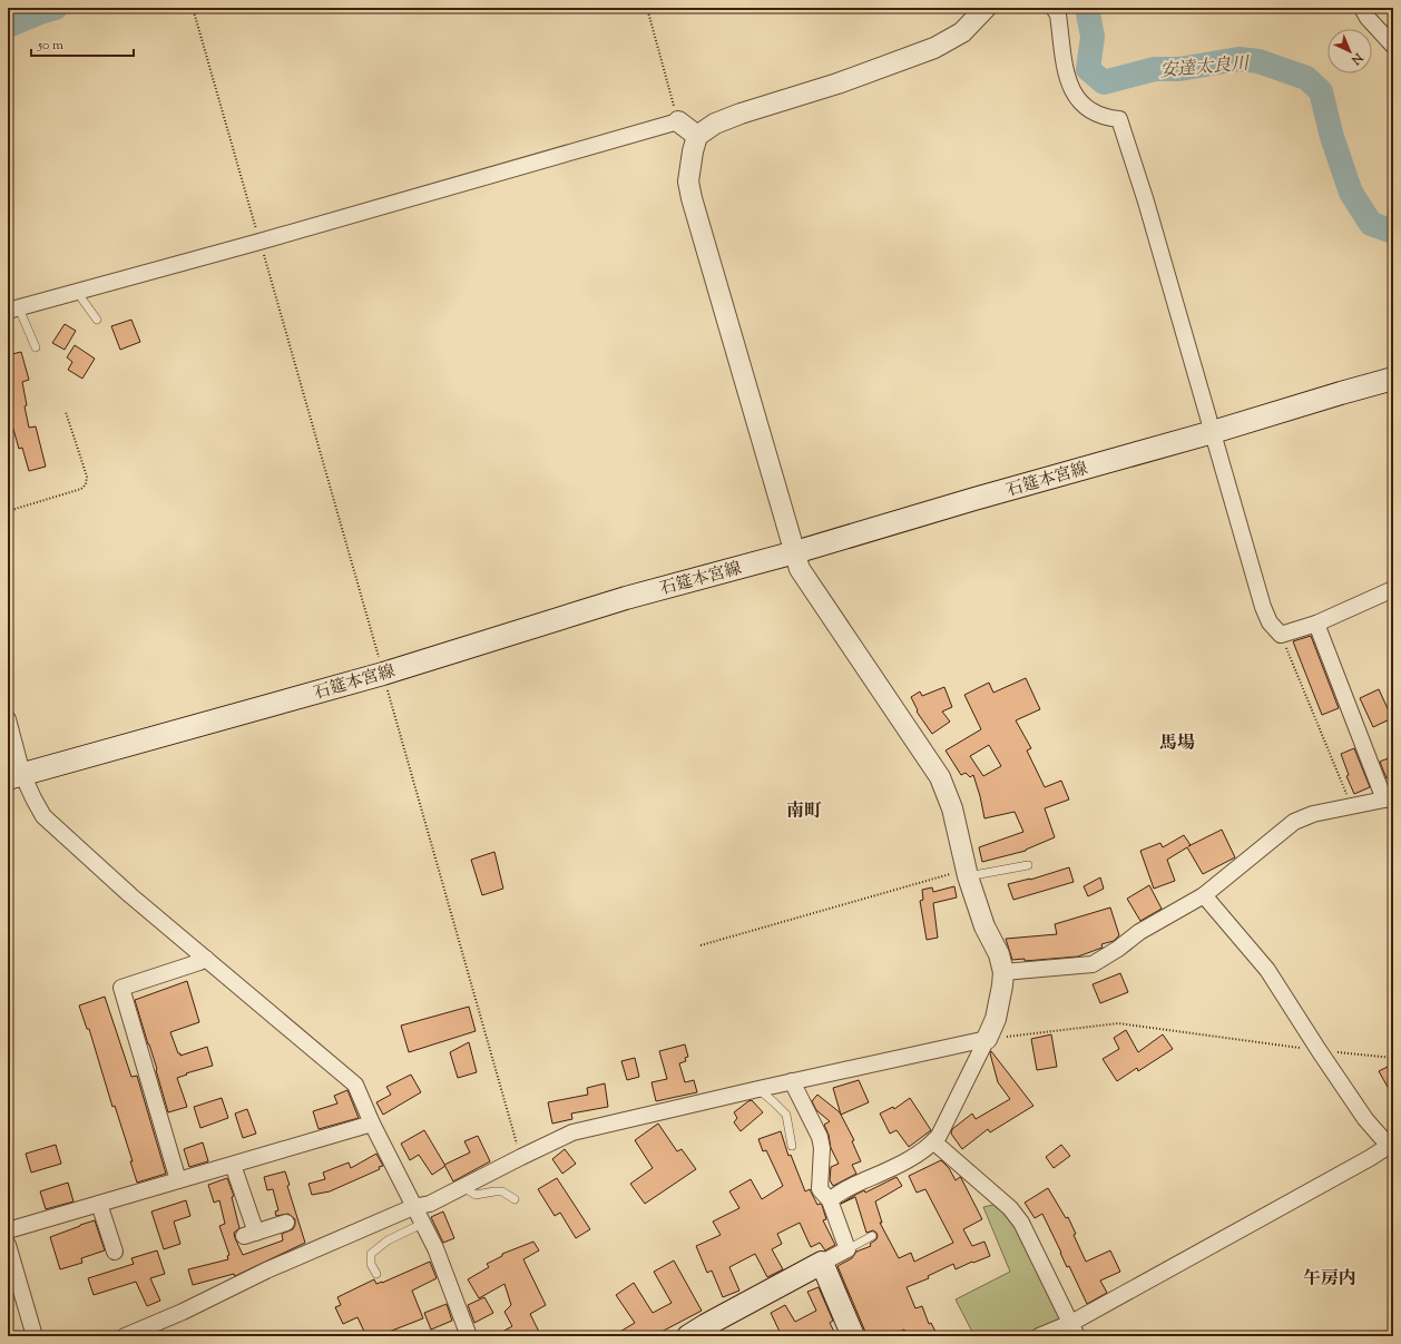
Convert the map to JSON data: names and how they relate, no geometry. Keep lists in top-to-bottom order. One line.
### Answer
{"streets":{"main road":["石筵本宮線"]},"districts":["馬場","南町","午房内"],"water":["安達太良川"],"scale_bar":"50 m","north":"bottom right"}
